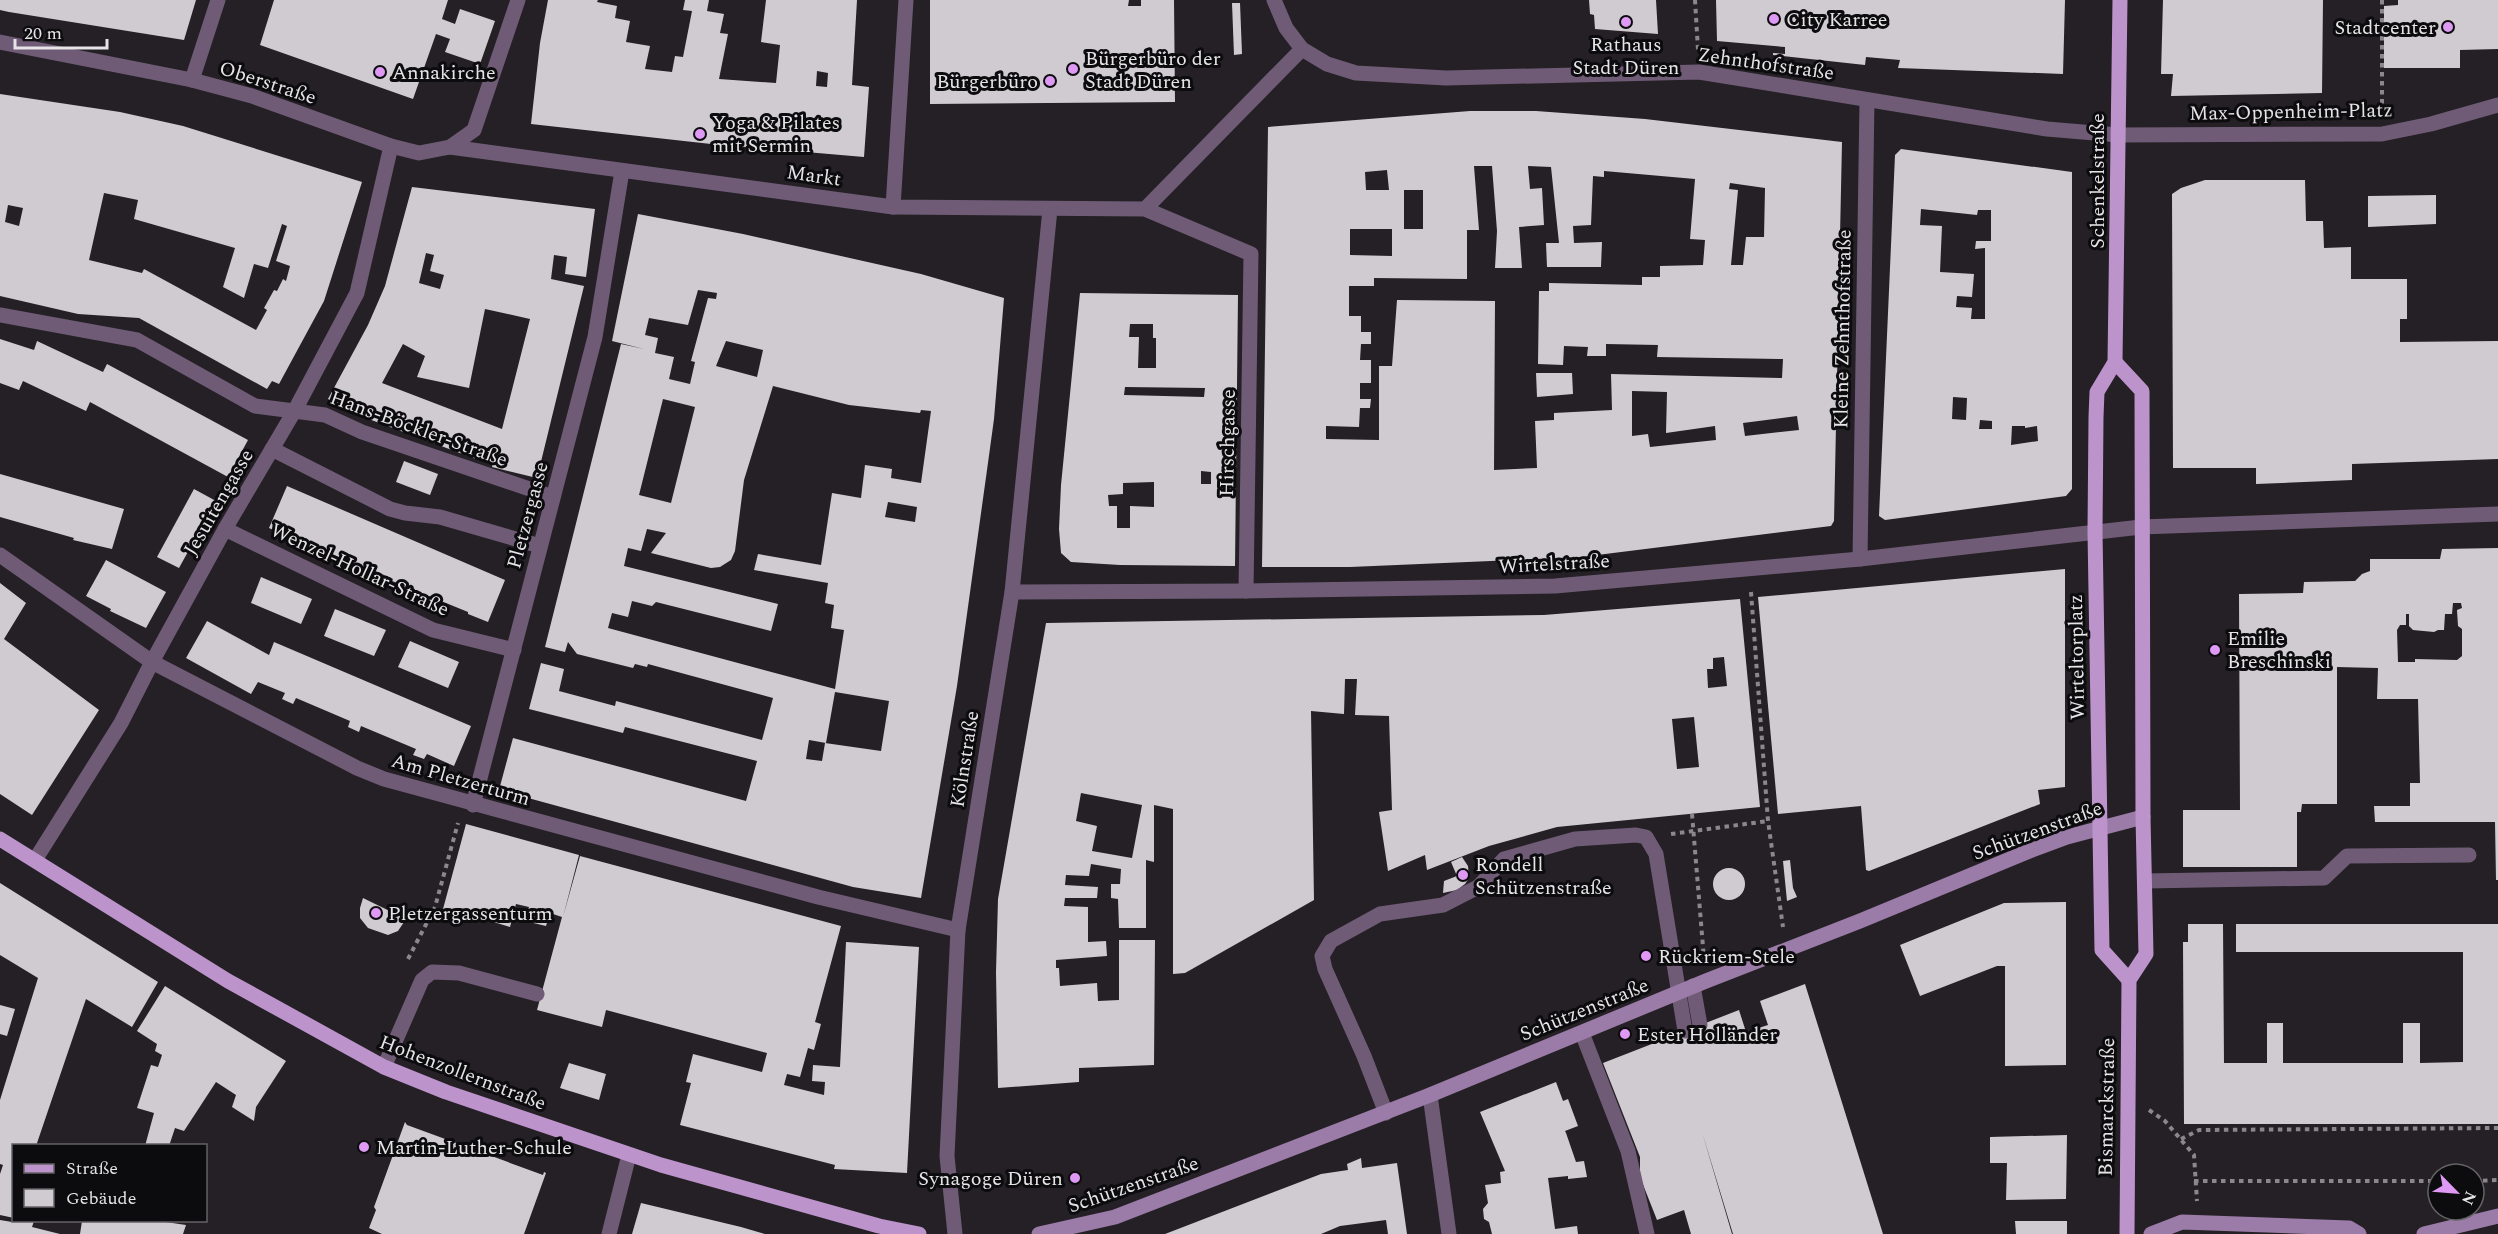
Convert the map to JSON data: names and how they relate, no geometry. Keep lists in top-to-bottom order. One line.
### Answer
{"streets":{"main road":["Schenkelstraße","Wirteltorplatz","Hohenzollernstraße","Bismarckstraße"],"street":["Zehnthofstraße","Oberstraße","Max-Oppenheim-Platz","Markt","Kleine Zehnthofstraße","Hans-Böckler-Straße","Hirschgasse","Jesuitengasse","Pletzergasse","Wirtelstraße","Wenzel-Hollar-Straße","Kölnstraße","Am Pletzerturm","Schützenstraße"]},"crossings":[["Zehnthofstraße","Max-Oppenheim-Platz"],["Zehnthofstraße","Schenkelstraße"],["Zehnthofstraße","Kleine Zehnthofstraße"],["Oberstraße","Markt"],["Oberstraße","Jesuitengasse"],["Max-Oppenheim-Platz","Schenkelstraße"],["Markt","Hirschgasse"],["Markt","Pletzergasse"],["Markt","Kölnstraße"],["Kleine Zehnthofstraße","Wirtelstraße"],["Hans-Böckler-Straße","Jesuitengasse"],["Hans-Böckler-Straße","Pletzergasse"],["Hirschgasse","Wirtelstraße"],["Jesuitengasse","Wenzel-Hollar-Straße"],["Jesuitengasse","Am Pletzerturm"],["Jesuitengasse","Hohenzollernstraße"],["Pletzergasse","Wenzel-Hollar-Straße"],["Pletzergasse","Am Pletzerturm"],["Wirtelstraße","Wirteltorplatz"],["Wirtelstraße","Kölnstraße"],["Wirteltorplatz","Schützenstraße"],["Kölnstraße","Am Pletzerturm"]],"places":["City Karree","Rathaus Stadt Düren","Stadtcenter","Bürgerbüro der Stadt Düren","Annakirche","Bürgerbüro","Yoga & Pilates mit Sermin","Emilie Breschinski","Rondell Schützenstraße","Pletzergassenturm","Rückriem-Stele","Ester Holländer","Martin-Luther-Schule","Synagoge Düren"],"legend":["Straße","Gebäude"],"scale_bar":"20 m","north":"bottom right"}
